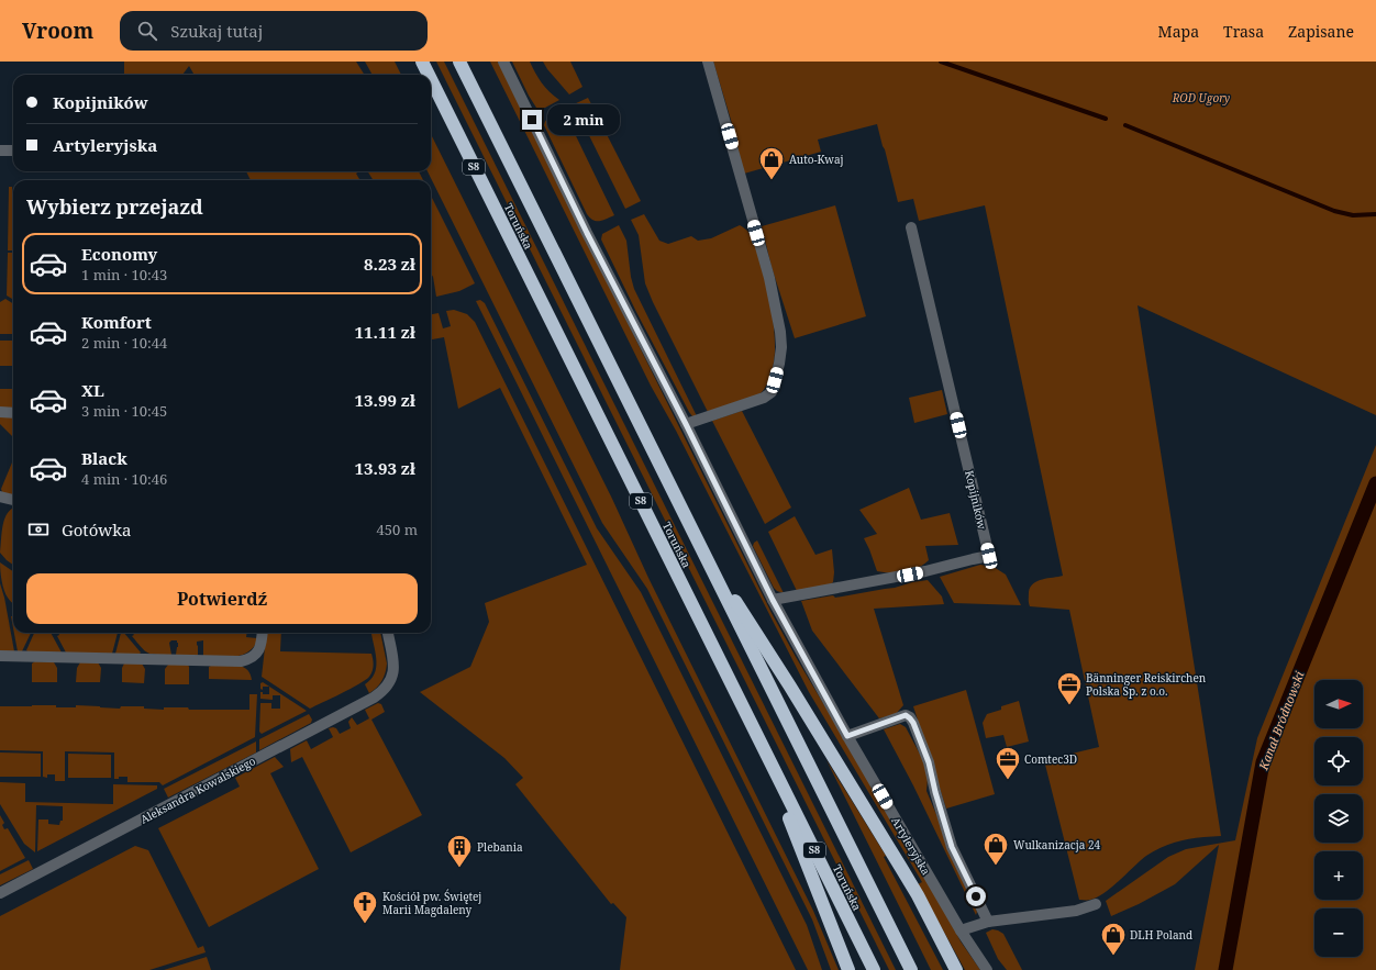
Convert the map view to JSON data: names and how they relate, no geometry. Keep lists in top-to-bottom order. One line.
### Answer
{"streets":{"highway":["S8","Toruńska"],"street":["Kopijników","Aleksandra Kowalskiego","Artyleryjska"]},"crossings":[["Kopijników","Artyleryjska"]],"water":["Kanał Bródnowski"],"parks":["ROD Ugory"],"places":{"shop":["Auto-Kwaj","Wulkanizacja 24","DLH Poland"],"office":["Bänninger Reiskirchen Polska Sp. z o.o.","Comtec3D"],"building":["Plebania"],"church":["Kościół pw. Świętej Marii Magdaleny"]},"north":"right","page":{"header":"Vroom","search":"Szukaj tutaj","nav":["Mapa","Trasa","Zapisane"],"banner":["Kopijników","Artyleryjska"],"bubble":"2 min","heading":"Wybierz przejazd","list":[{"name":"Economy","note":"1 min · 10:43","value":"8.23 zł"},{"name":"Komfort","note":"2 min · 10:44","value":"11.11 zł"},{"name":"XL","note":"3 min · 10:45","value":"13.99 zł"},{"name":"Black","note":"4 min · 10:46","value":"13.93 zł"}],"pay":["Gotówka","450 m"],"buttons":"Potwierdź","map_buttons":["+","−"]}}
